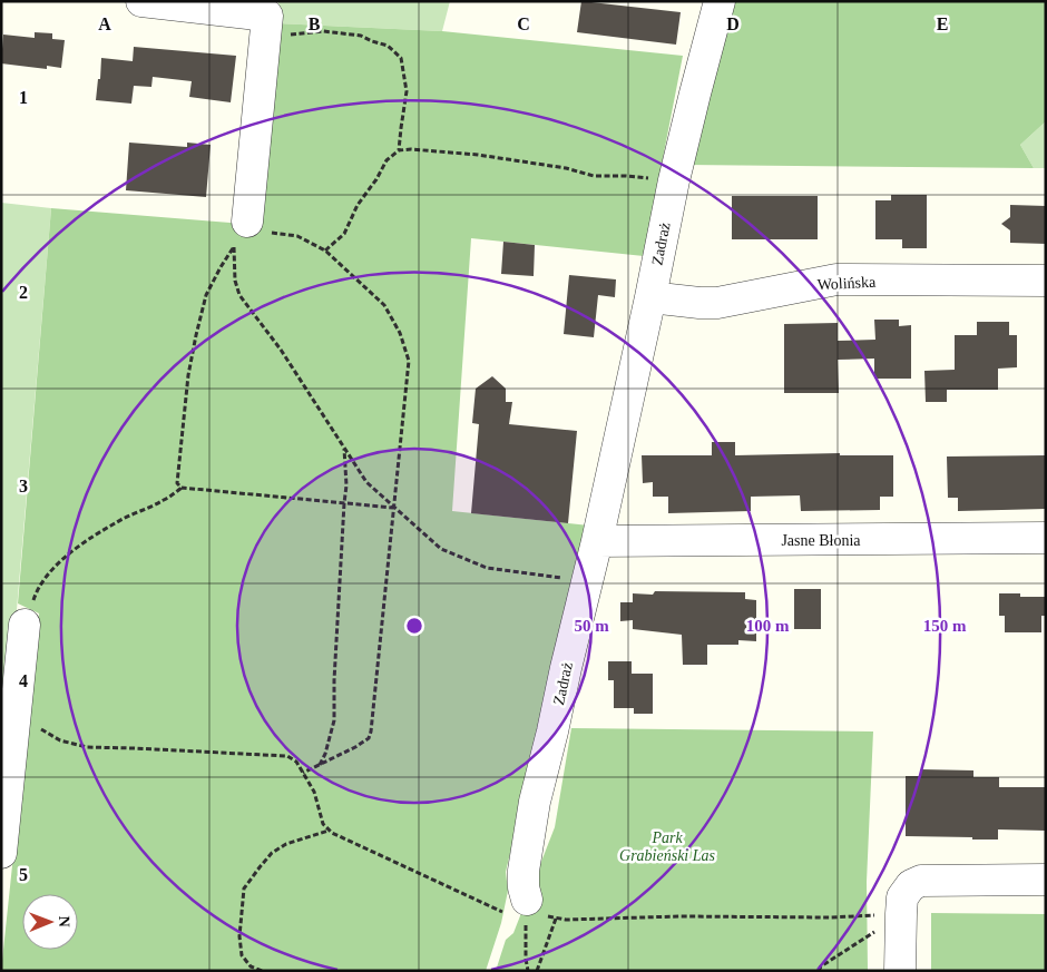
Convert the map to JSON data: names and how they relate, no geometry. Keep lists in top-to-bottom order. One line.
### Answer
{"streets":{"street":["Zadraż","Wolińska","Jasne Błonia"]},"crossings":[["Zadraż","Wolińska"],["Zadraż","Jasne Błonia"]],"parks":["Park Grabieński Las"],"north":"right","grid":{"columns":["A","B","C","D","E"],"rows":["1","2","3","4","5"]},"rings":["50 m","100 m","150 m"]}
